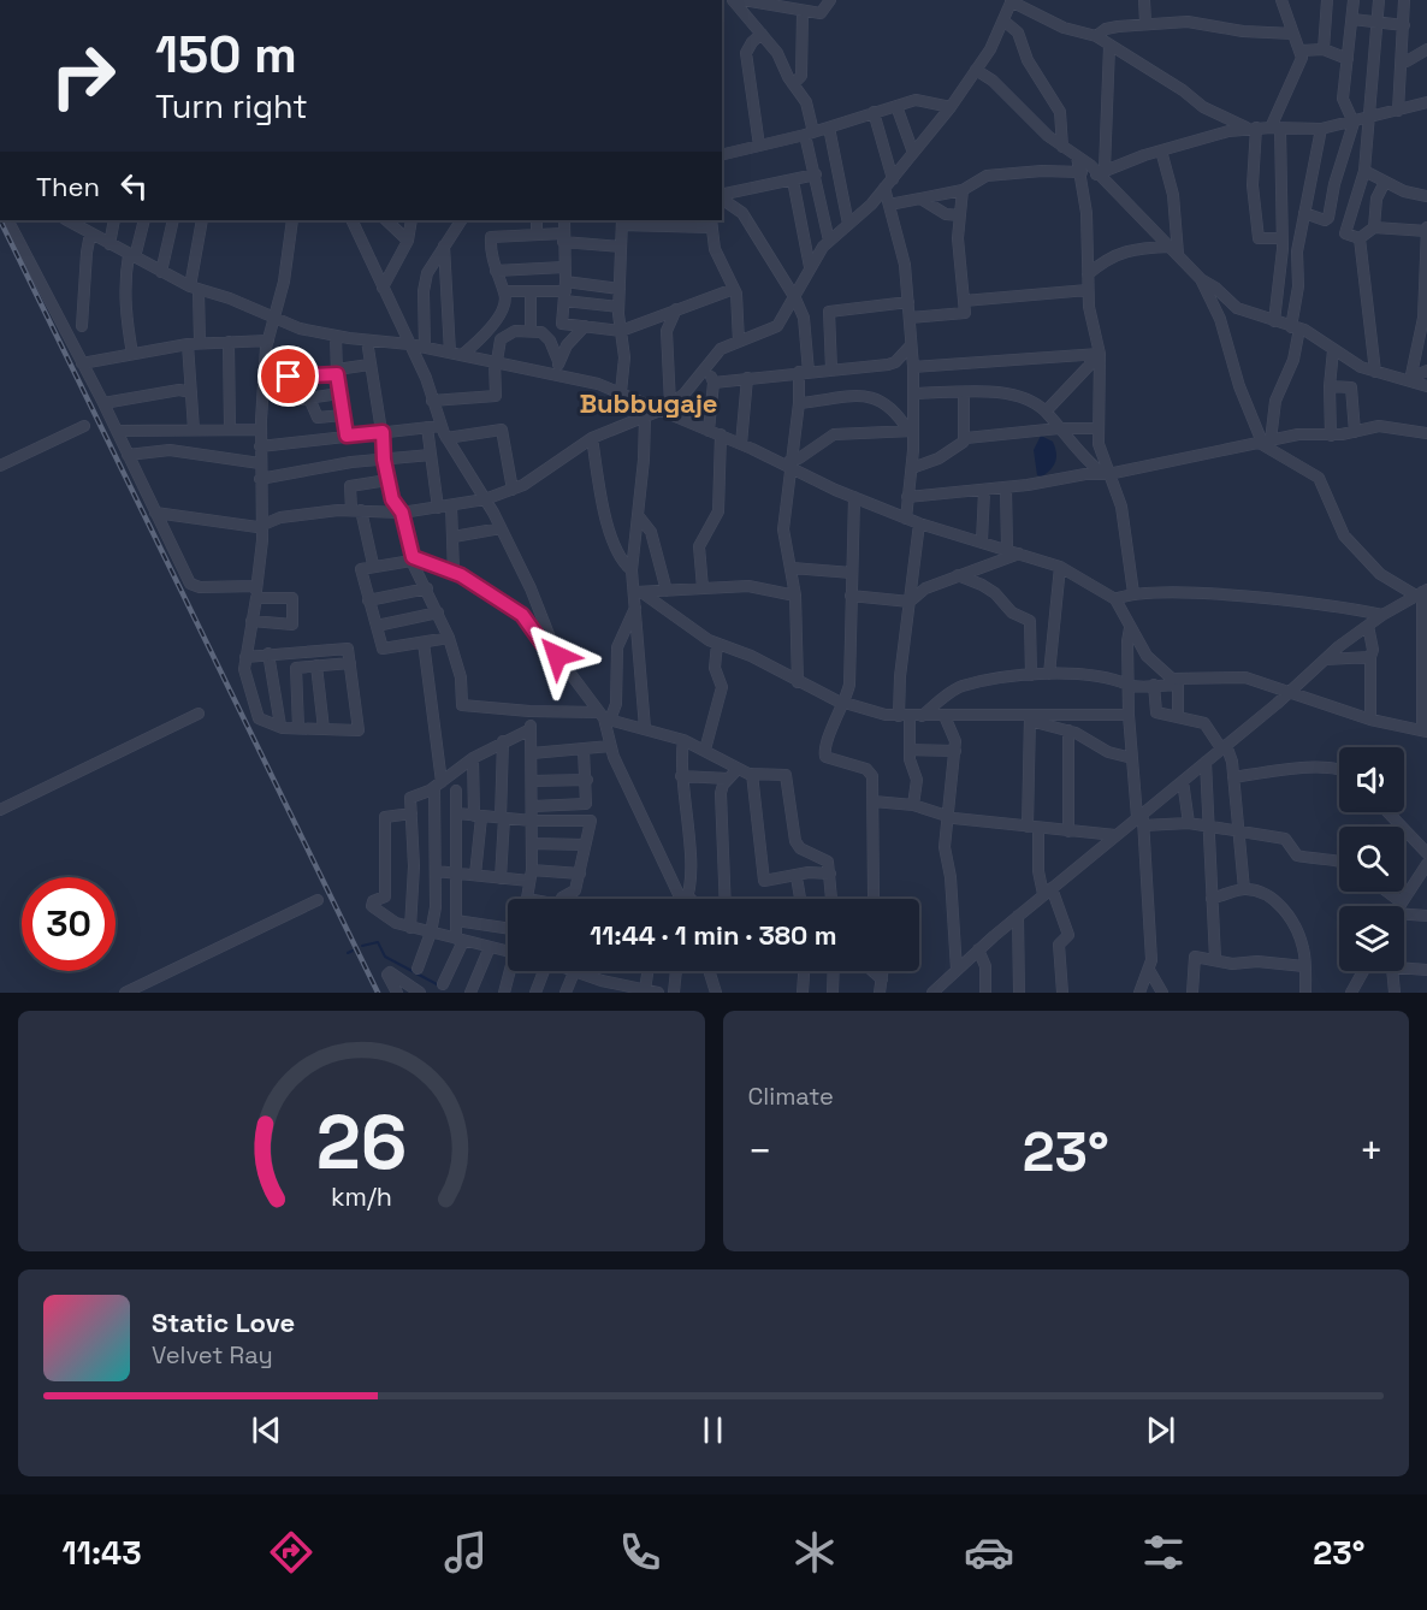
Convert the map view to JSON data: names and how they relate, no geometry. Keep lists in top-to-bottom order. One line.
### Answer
{"districts":["Bubbugaje"],"page":{"turn":["150 m","Turn right"],"then":"Then","limit":"30","trip":"11:44 · 1 min · 380 m","tile":"Climate","heat":["−","23°","+"],"song":["Static Love","Velvet Ray"],"tabs":["11:43","23°"],"gauge":["26","km/h"]}}
